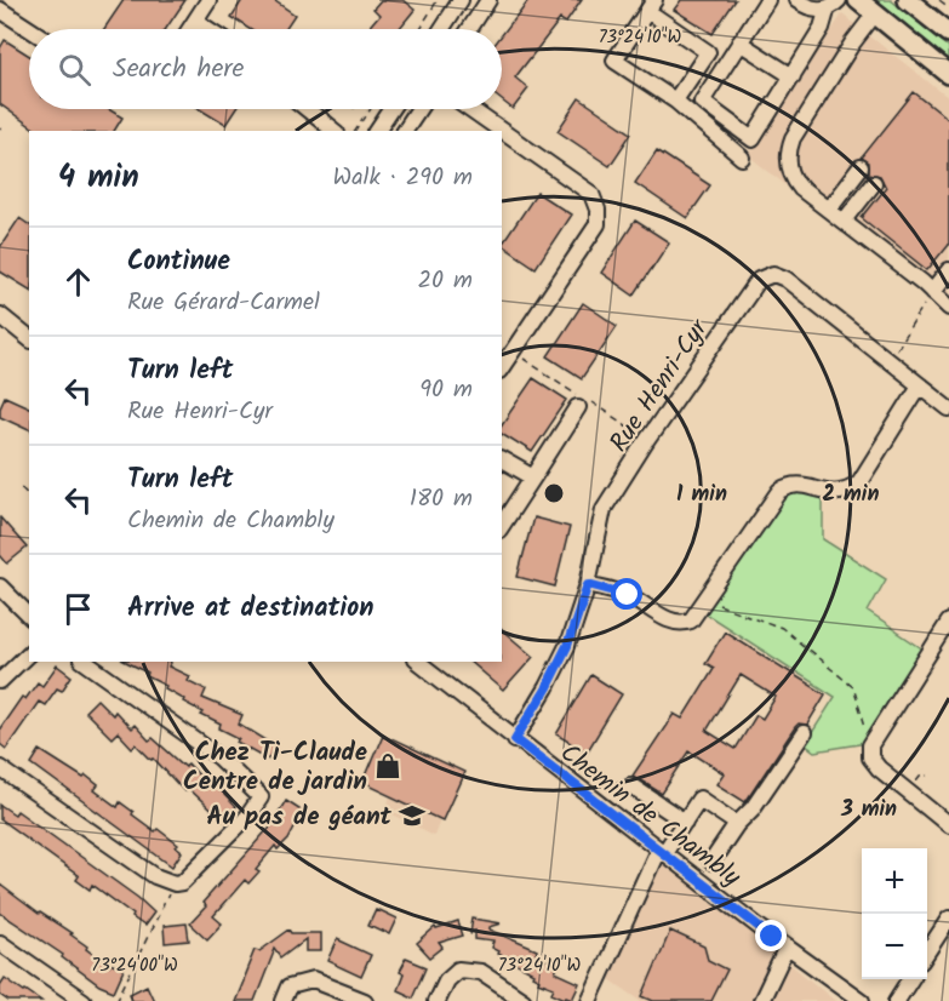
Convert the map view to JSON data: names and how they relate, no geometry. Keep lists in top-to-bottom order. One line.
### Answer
{"streets":{"street":["Rue Henri-Cyr","Chemin de Chambly"]},"crossings":[["Rue Henri-Cyr","Chemin de Chambly"]],"places":{"shop":["Chez Ti-Claude Centre de jardin"],"school or university":["Au pas de géant"]},"page":{"search":"Search here","heading":["4 min","Walk · 290 m"],"list":[["Continue","Rue Gérard-Carmel","20 m"],["Turn left","Rue Henri-Cyr","90 m"],["Turn left","Chemin de Chambly","180 m"],"Arrive at destination"],"map_buttons":["+","−"]},"coordinates":["73°24'10\"W","73°24'00\"W"],"rings":["1 min","2 min","3 min"]}
